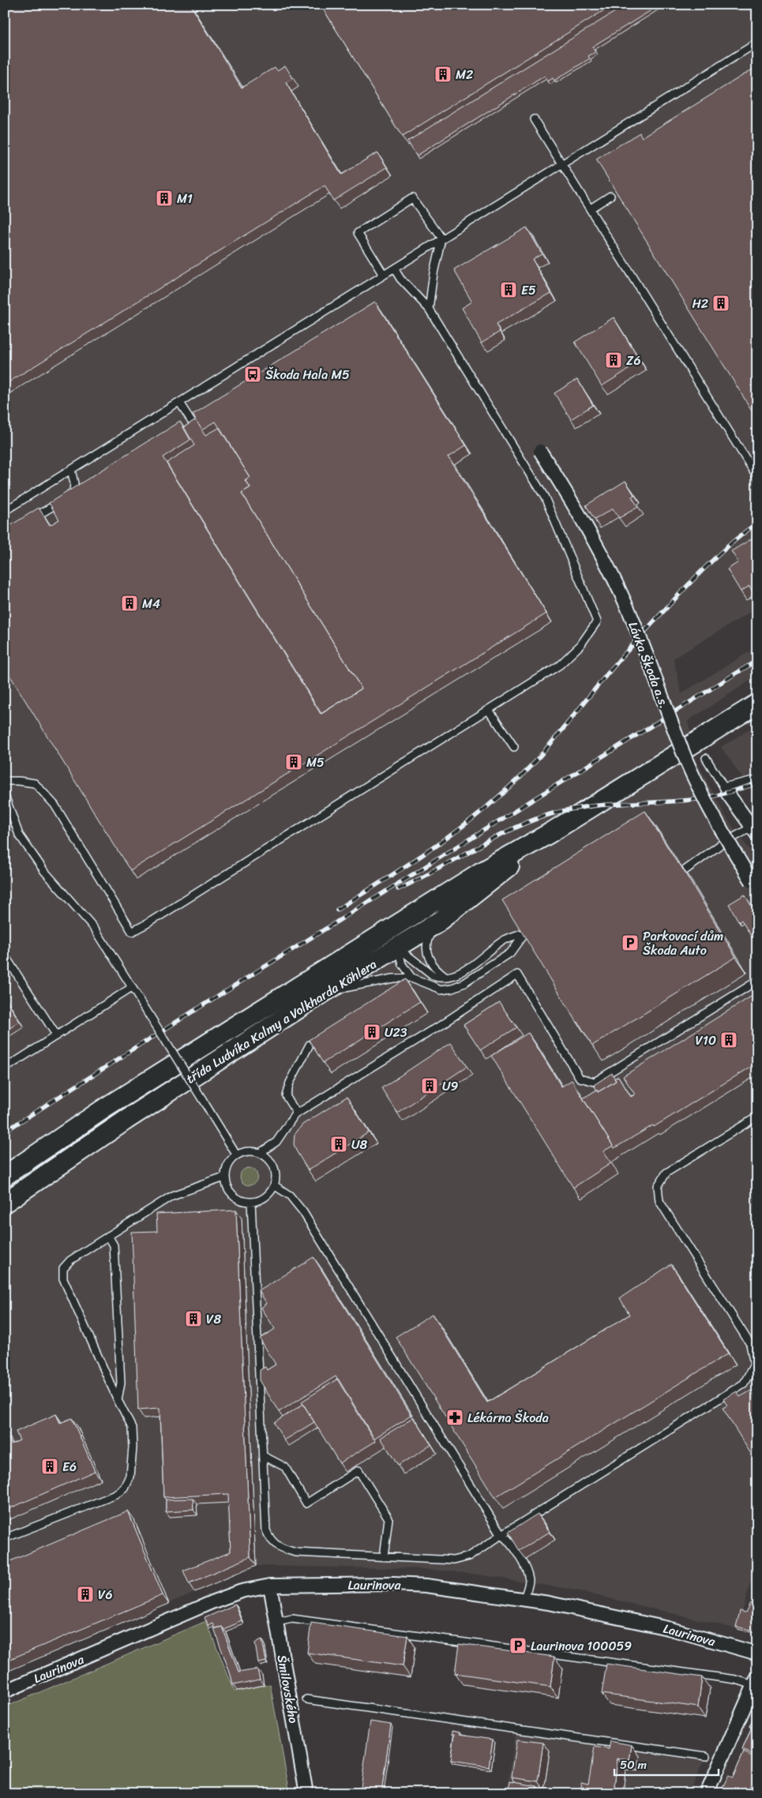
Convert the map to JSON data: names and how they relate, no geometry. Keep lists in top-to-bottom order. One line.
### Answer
{"streets":{"street":["Lávka Škoda a.s.","třída Ludvíka Kalmy a Volkharda Köhlera","Laurinova","Šmilovského"]},"crossings":[["Laurinova","Šmilovského"]],"places":{"building":["M2","M1","E5","H2","Z6","M4","M5","U23","V10","U9","U8","V8","E6","V6"],"bus stop":["Škoda Hala M5"],"parking":["Parkovací dům Škoda Auto","Laurinova 100059"],"pharmacy":["Lékárna Škoda"]},"scale_bar":"50 m"}
